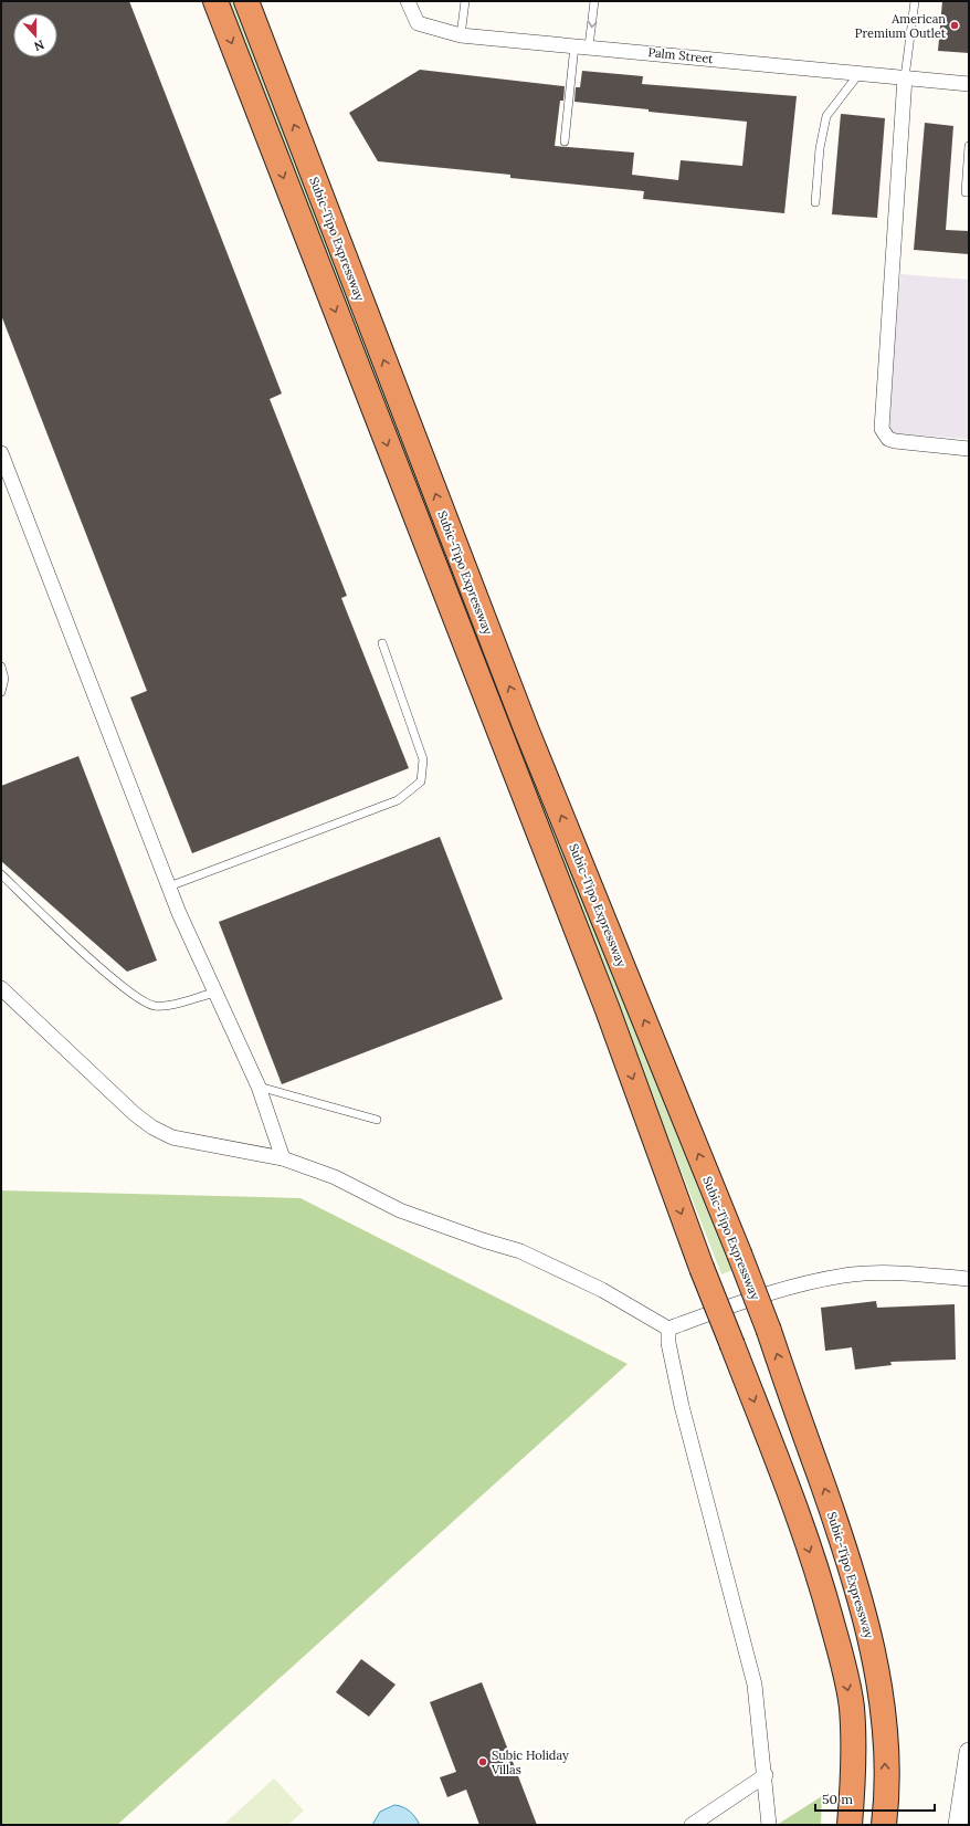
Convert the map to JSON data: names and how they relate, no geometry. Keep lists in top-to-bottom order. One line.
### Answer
{"streets":{"highway":["Subic-Tipo Expressway"],"street":["Palm Street"]},"places":["American Premium Outlet","Subic Holiday Villas"],"scale_bar":"50 m","north":"bottom"}
